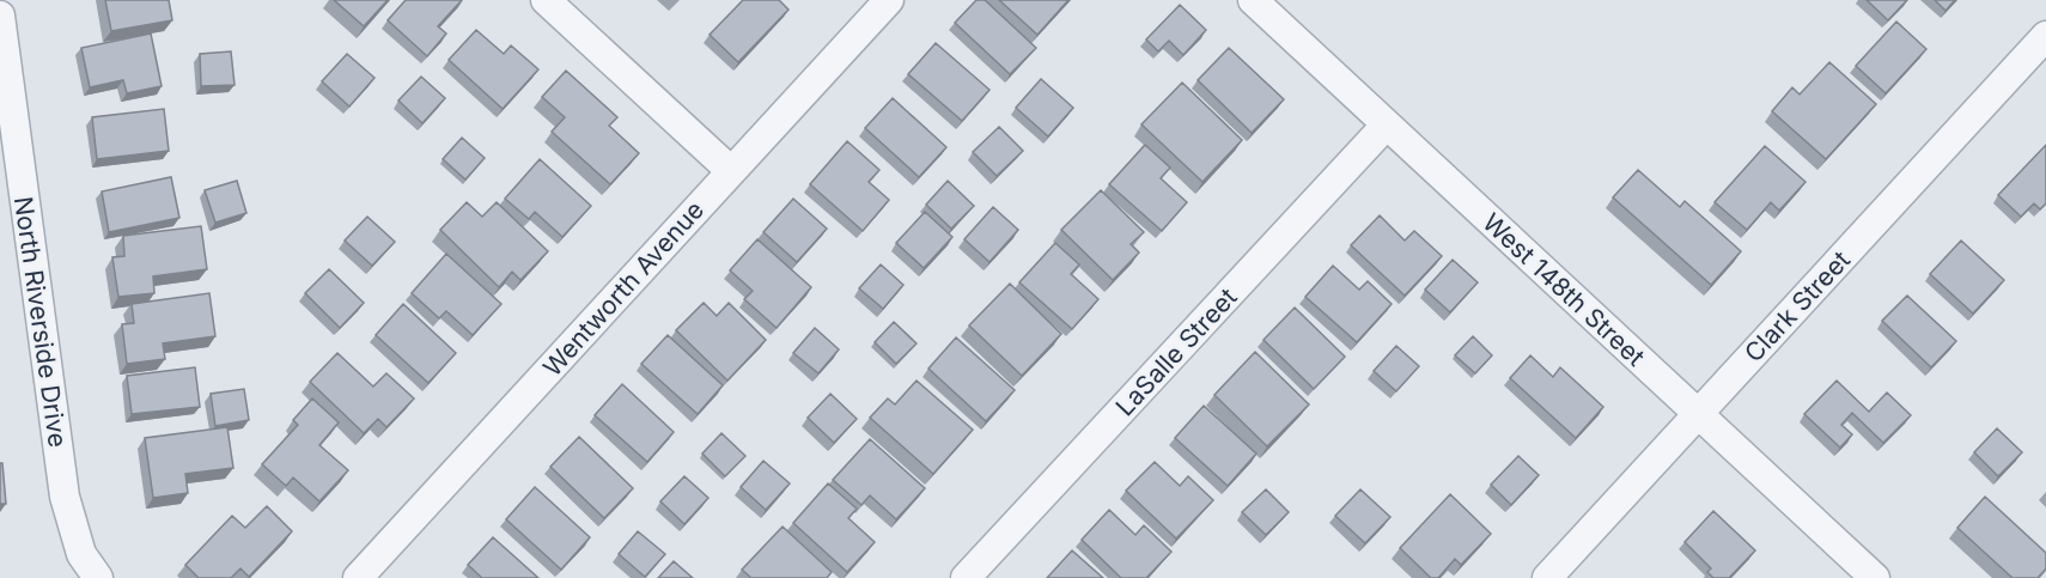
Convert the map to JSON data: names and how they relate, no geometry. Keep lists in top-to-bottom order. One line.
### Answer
{"streets":{"street":["Wentworth Avenue","West 148th Street","Clark Street","North Riverside Drive","LaSalle Street"]},"crossings":[["West 148th Street","Clark Street"],["West 148th Street","LaSalle Street"]]}
